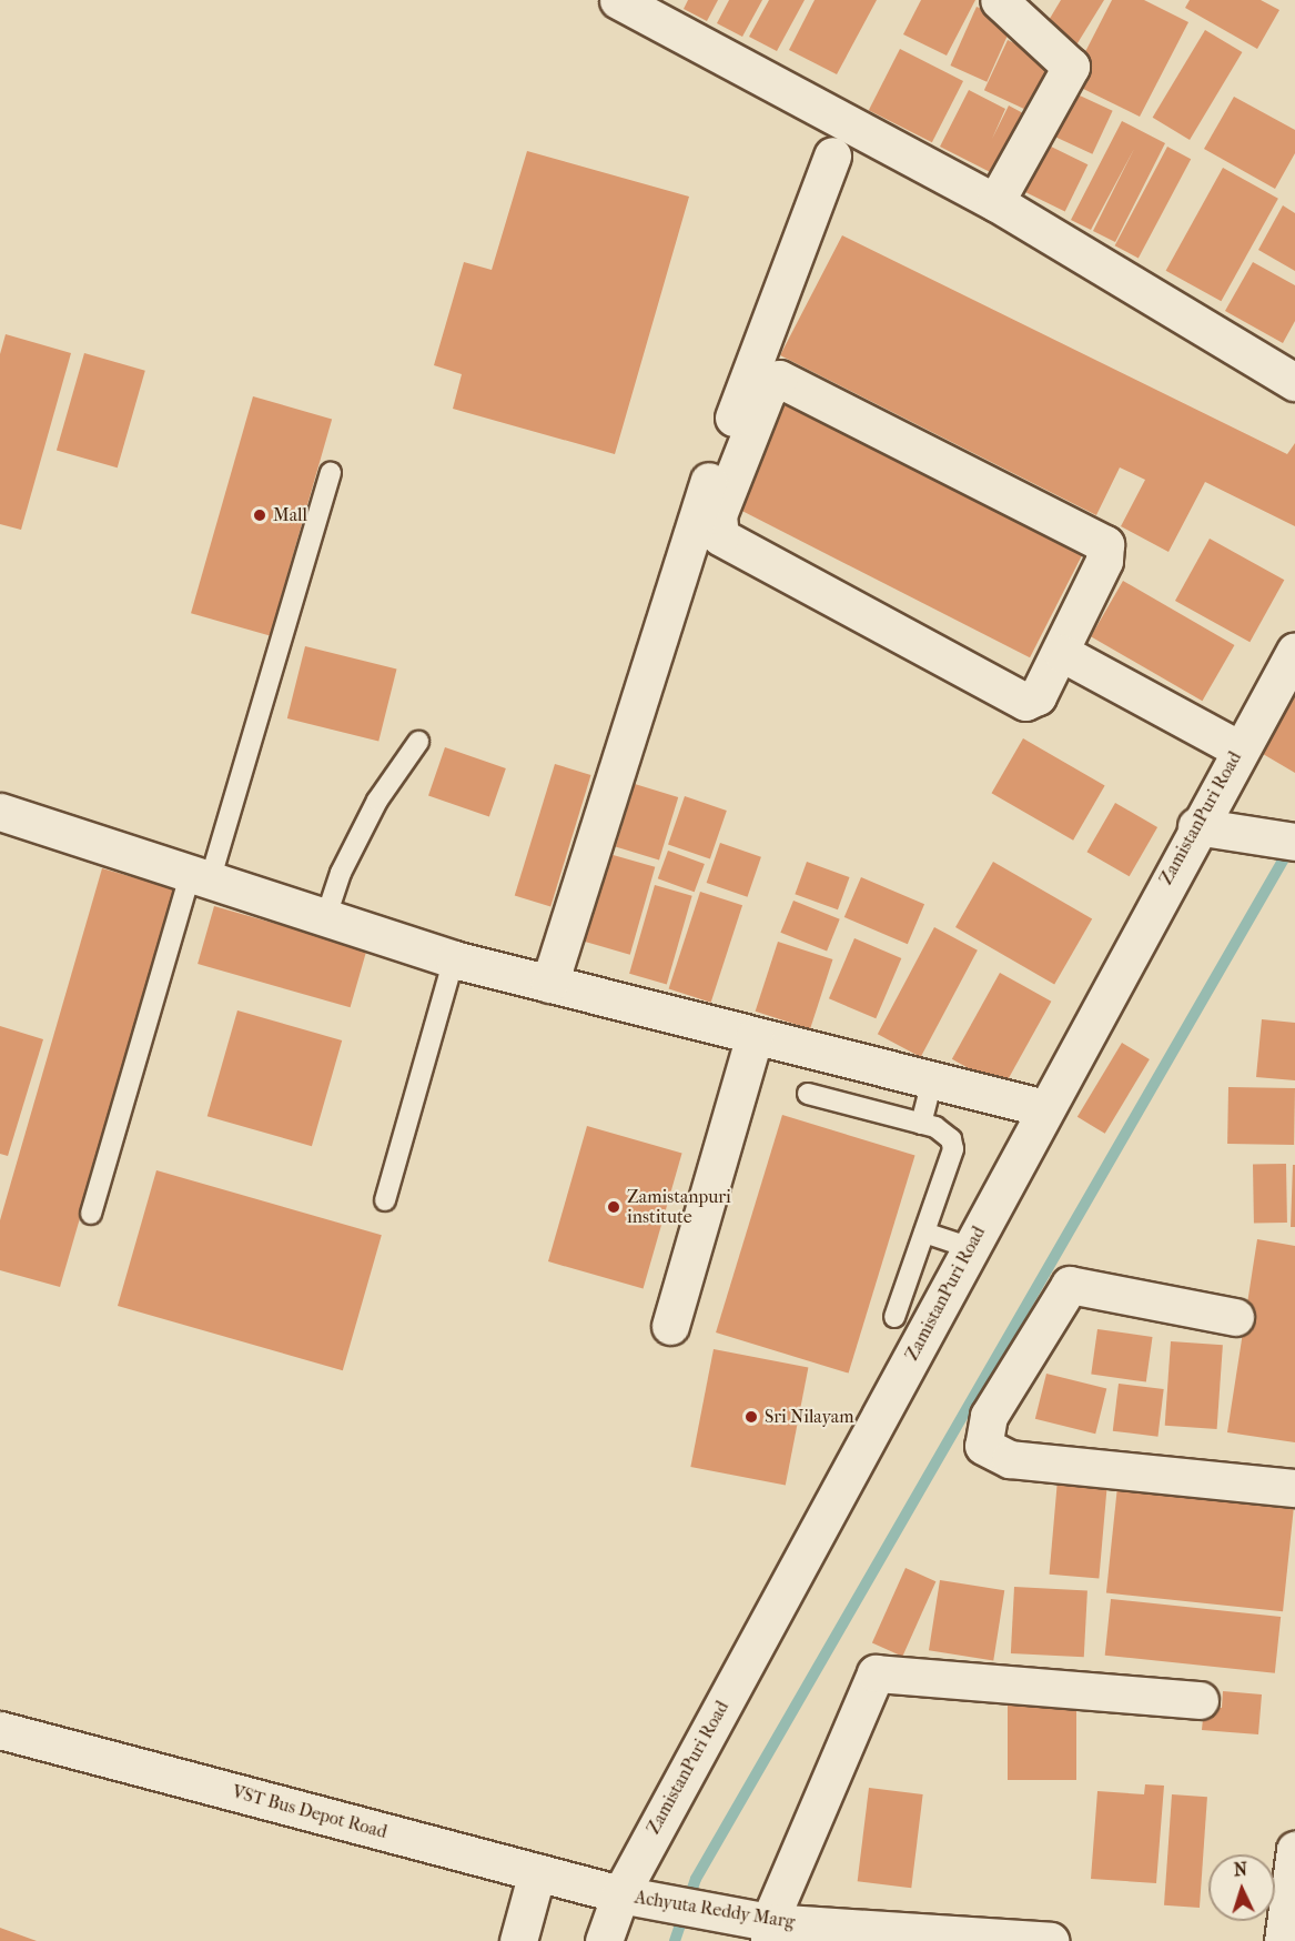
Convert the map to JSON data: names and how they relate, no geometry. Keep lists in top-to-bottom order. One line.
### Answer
{"streets":{"street":["ZamistanPuri Road","VST Bus Depot Road","Achyuta Reddy Marg"]},"crossings":[["ZamistanPuri Road","VST Bus Depot Road"],["ZamistanPuri Road","Achyuta Reddy Marg"],["VST Bus Depot Road","Achyuta Reddy Marg"]],"places":["Mall","Zamistanpuri institute","Sri Nilayam"],"north":"top"}
